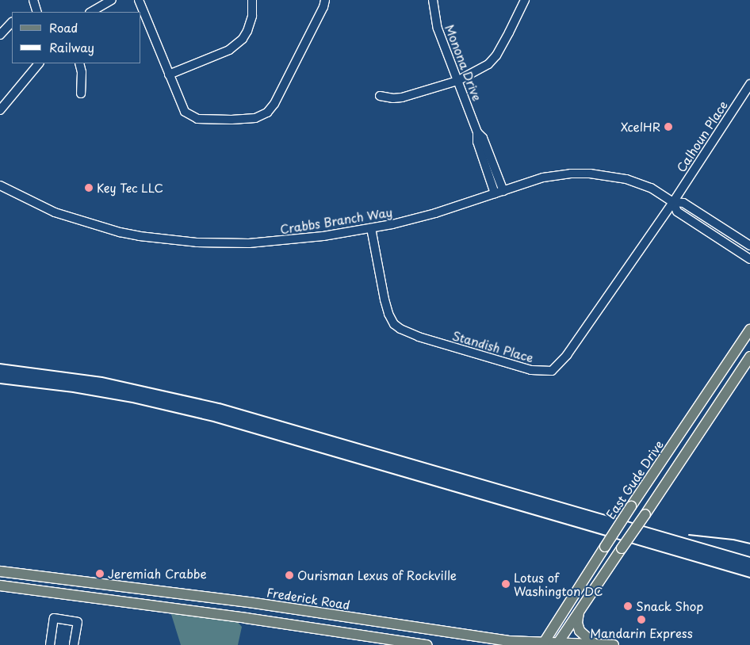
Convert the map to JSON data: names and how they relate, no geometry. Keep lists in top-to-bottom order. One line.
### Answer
{"streets":{"main road":["East Gude Drive","Frederick Road"],"street":["Monona Drive","Calhoun Place","Crabbs Branch Way","Standish Place"]},"crossings":[["Monona Drive","Crabbs Branch Way"],["Calhoun Place","Crabbs Branch Way"],["Calhoun Place","Standish Place"],["Crabbs Branch Way","Standish Place"],["East Gude Drive","Frederick Road"]],"places":["XcelHR","Key Tec LLC","Jeremiah Crabbe","Ourisman Lexus of Rockville","Lotus of Washington DC","Snack Shop","Mandarin Express"],"legend":["Road","Railway"]}
